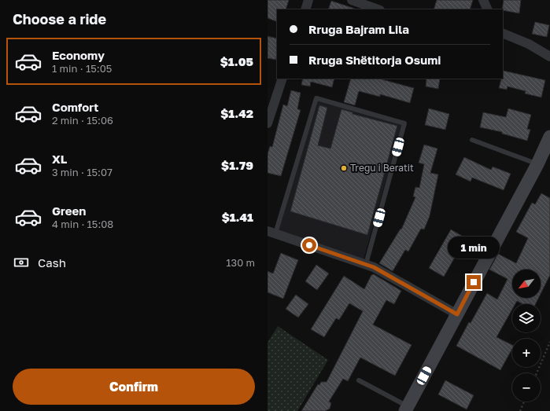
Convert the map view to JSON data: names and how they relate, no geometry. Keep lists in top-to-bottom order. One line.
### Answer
{"places":["Tregu i Beratit"],"north":"bottom left","page":{"heading":"Choose a ride","banner":["Rruga Bajram Lila","Rruga Shëtitorja Osumi"],"list":[{"name":"Economy","note":"1 min · 15:05","value":"$1.05"},{"name":"Comfort","note":"2 min · 15:06","value":"$1.42"},{"name":"XL","note":"3 min · 15:07","value":"$1.79"},{"name":"Green","note":"4 min · 15:08","value":"$1.41"}],"bubble":"1 min","pay":["Cash","130 m"],"map_buttons":["+","−"],"buttons":"Confirm"}}
